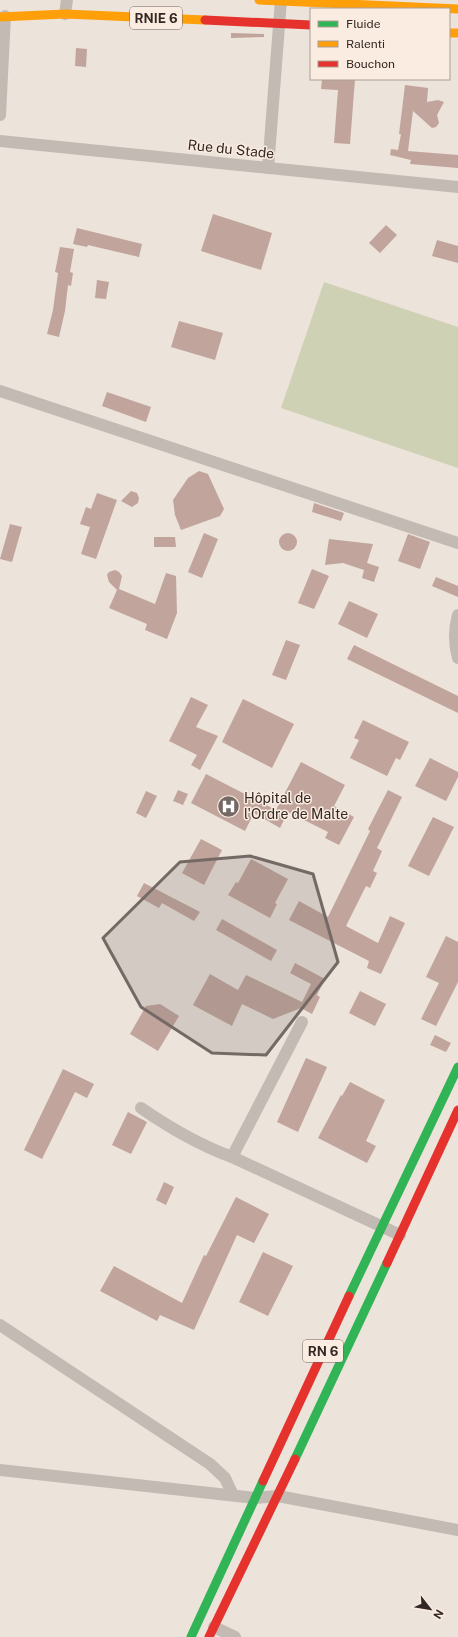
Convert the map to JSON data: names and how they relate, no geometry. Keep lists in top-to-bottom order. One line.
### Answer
{"streets":{"main road":["RNIE 6","RN 6"],"street":["Rue du Stade"]},"places":{"hospital":["Hôpital de l'Ordre de Malte"]},"legend":["Fluide","Ralenti","Bouchon"],"north":"bottom right"}
